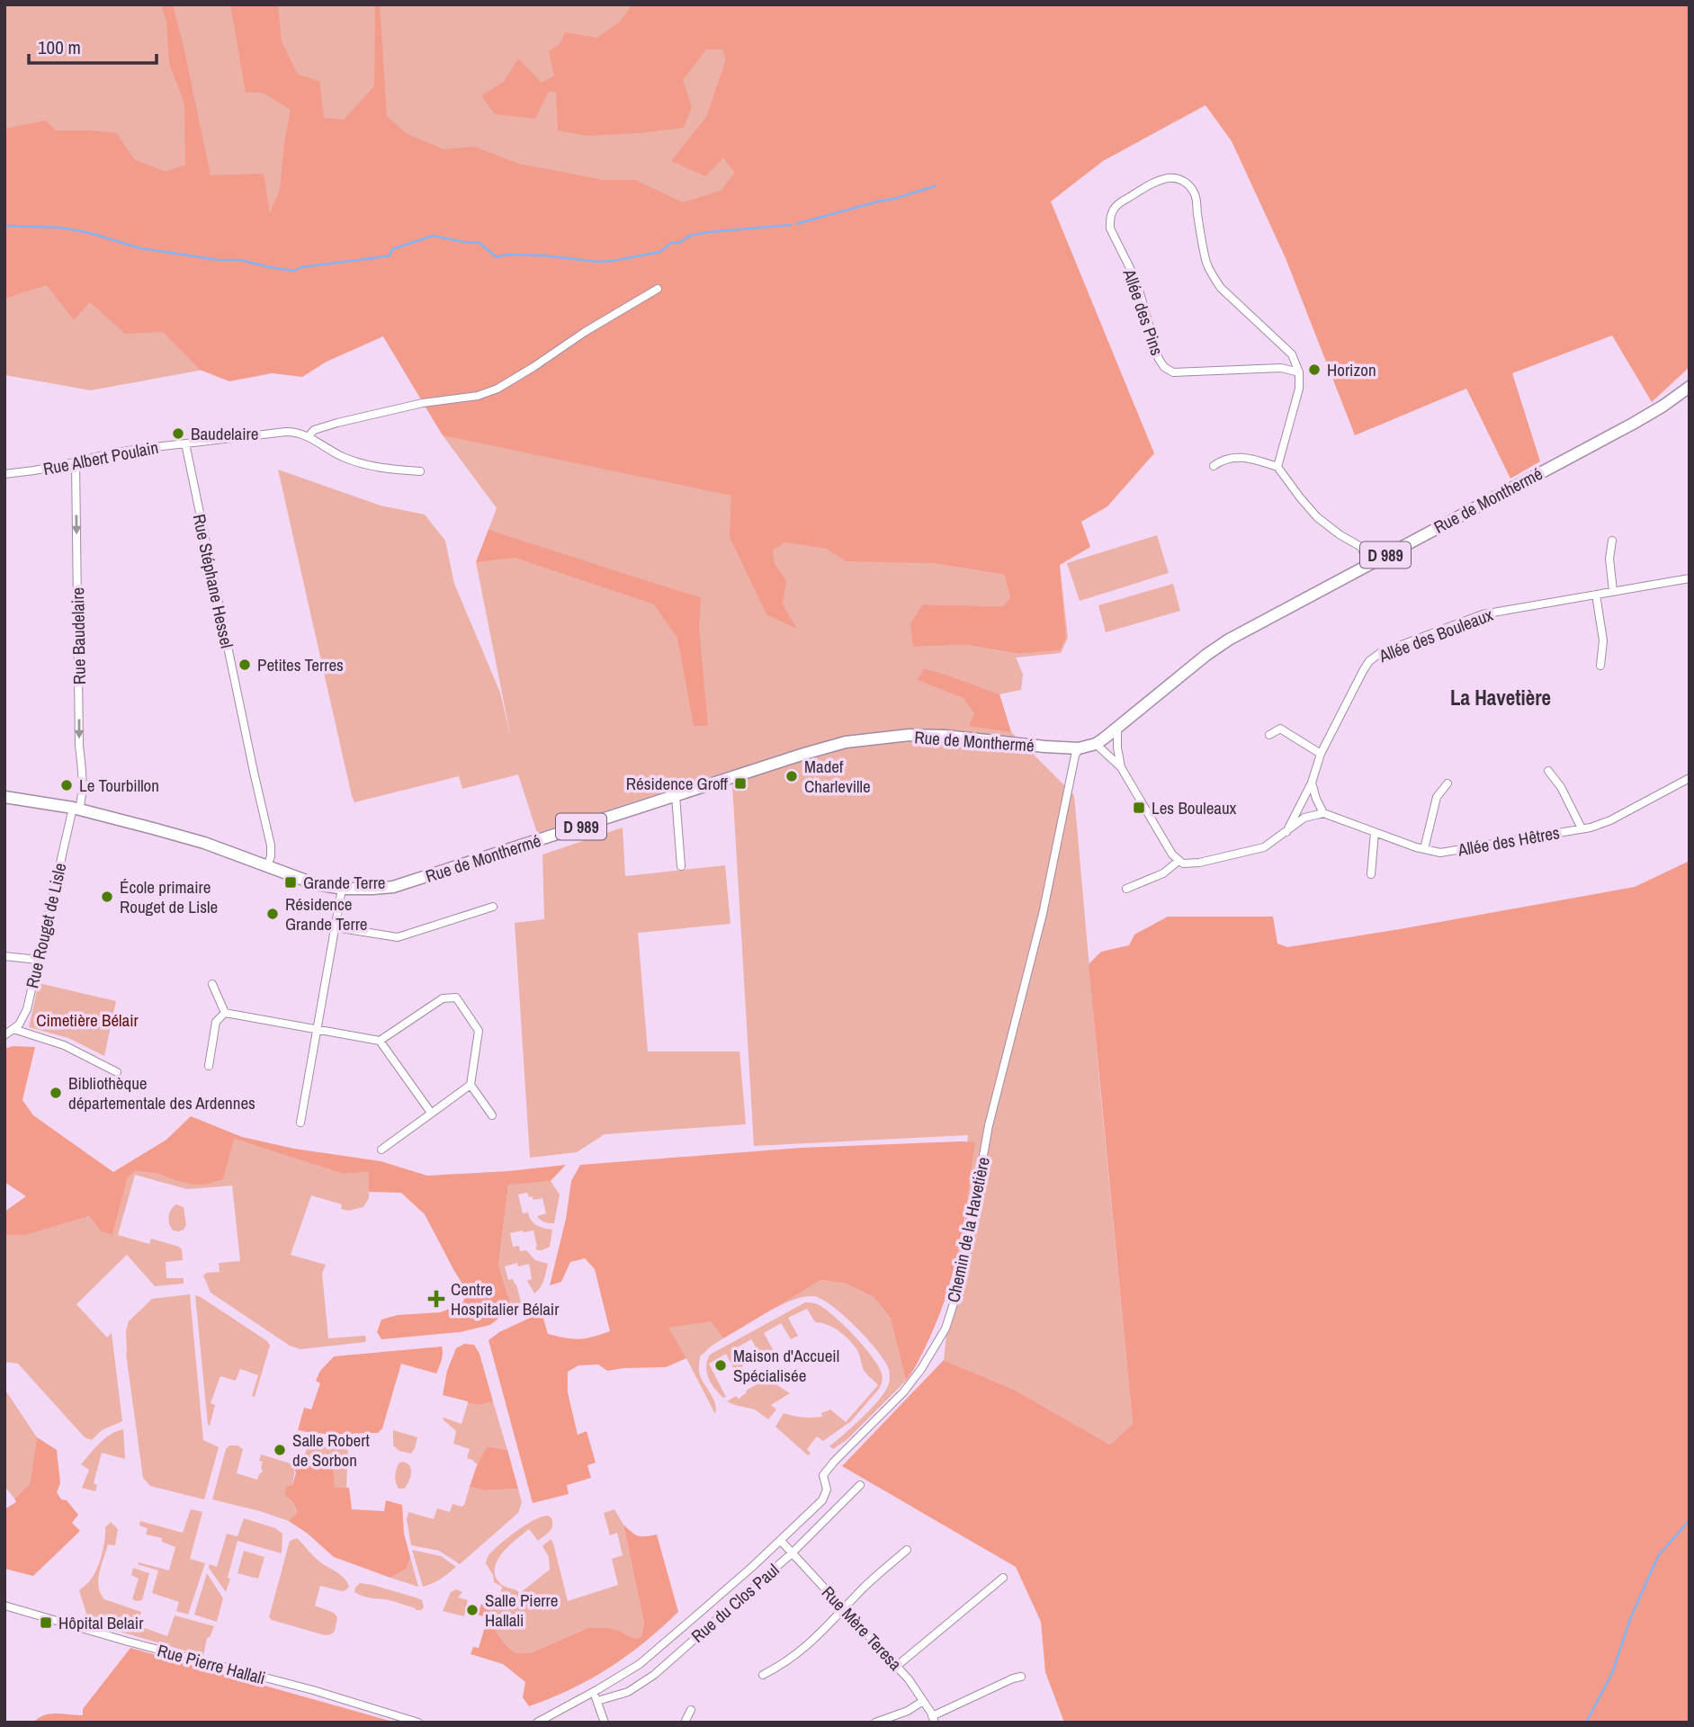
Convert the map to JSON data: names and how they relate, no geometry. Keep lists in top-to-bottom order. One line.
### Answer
{"streets":{"main road":["Rue de Monthermé","D 989"],"street":["Allée des Pins","Rue Albert Poulain","Rue Stéphane Hessel","Allée des Bouleaux","Rue Baudelaire","Allée des Hêtres","Rue Rouget de Lisle","Chemin de la Havetière","Rue du Clos Paul","Rue Mère Teresa","Rue Pierre Hallali"]},"crossings":[["Rue Albert Poulain","Rue Stéphane Hessel"],["Rue Albert Poulain","Rue Baudelaire"],["Rue de Monthermé","Rue Stéphane Hessel"],["Rue de Monthermé","Rue Baudelaire"],["Rue de Monthermé","Rue Rouget de Lisle"],["Rue de Monthermé","Chemin de la Havetière"],["Rue Baudelaire","Rue Rouget de Lisle"],["Chemin de la Havetière","Rue Mère Teresa"],["Rue du Clos Paul","Rue Mère Teresa"]],"one_way":["Rue Baudelaire"],"districts":["La Havetière"],"parks":["Cimetière Bélair"],"places":{"other":["Horizon","Baudelaire","Petites Terres","Madef Charleville","Le Tourbillon","École primaire Rouget de Lisle","Résidence Grande Terre","Bibliothèque départementale des Ardennes","Maison d'Accueil Spécialisée","Salle Robert de Sorbon","Salle Pierre Hallali"],"transit":["Résidence Groff","Les Bouleaux","Grande Terre","Hôpital Belair"],"health":["Centre Hospitalier Bélair"]},"scale_bar":"100 m"}
